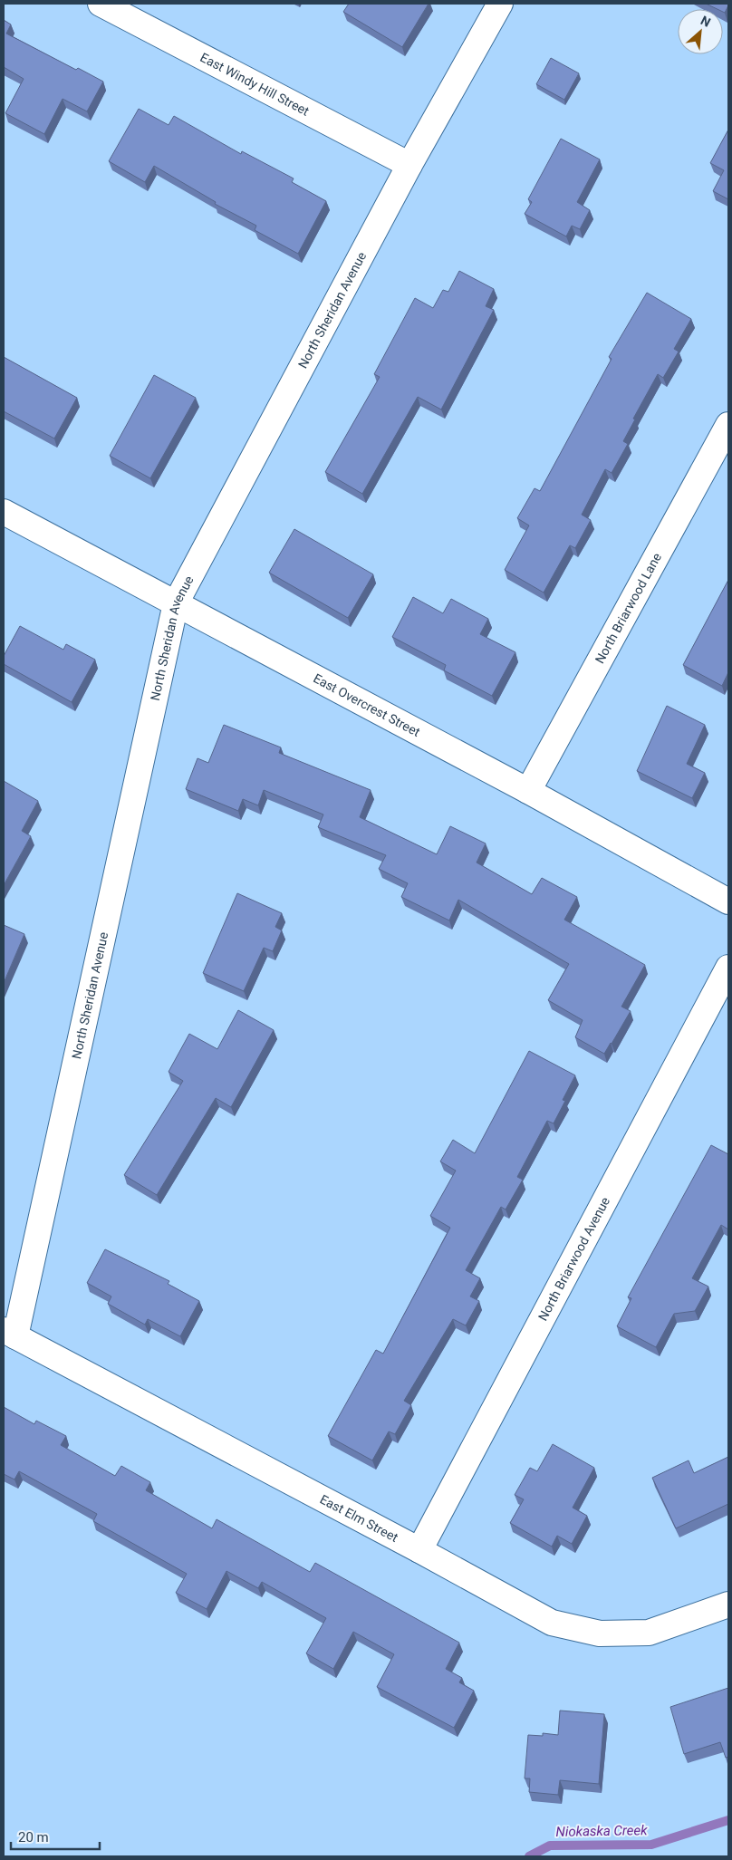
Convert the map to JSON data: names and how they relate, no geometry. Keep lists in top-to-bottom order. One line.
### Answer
{"streets":{"street":["East Windy Hill Street","North Sheridan Avenue","North Briarwood Lane","East Overcrest Street","North Briarwood Avenue","East Elm Street"]},"crossings":[["East Windy Hill Street","North Sheridan Avenue"],["North Sheridan Avenue","East Overcrest Street"],["North Sheridan Avenue","East Elm Street"],["North Briarwood Lane","East Overcrest Street"],["North Briarwood Avenue","East Elm Street"]],"water":["Niokaska Creek"],"scale_bar":"20 m","north":"top right"}
